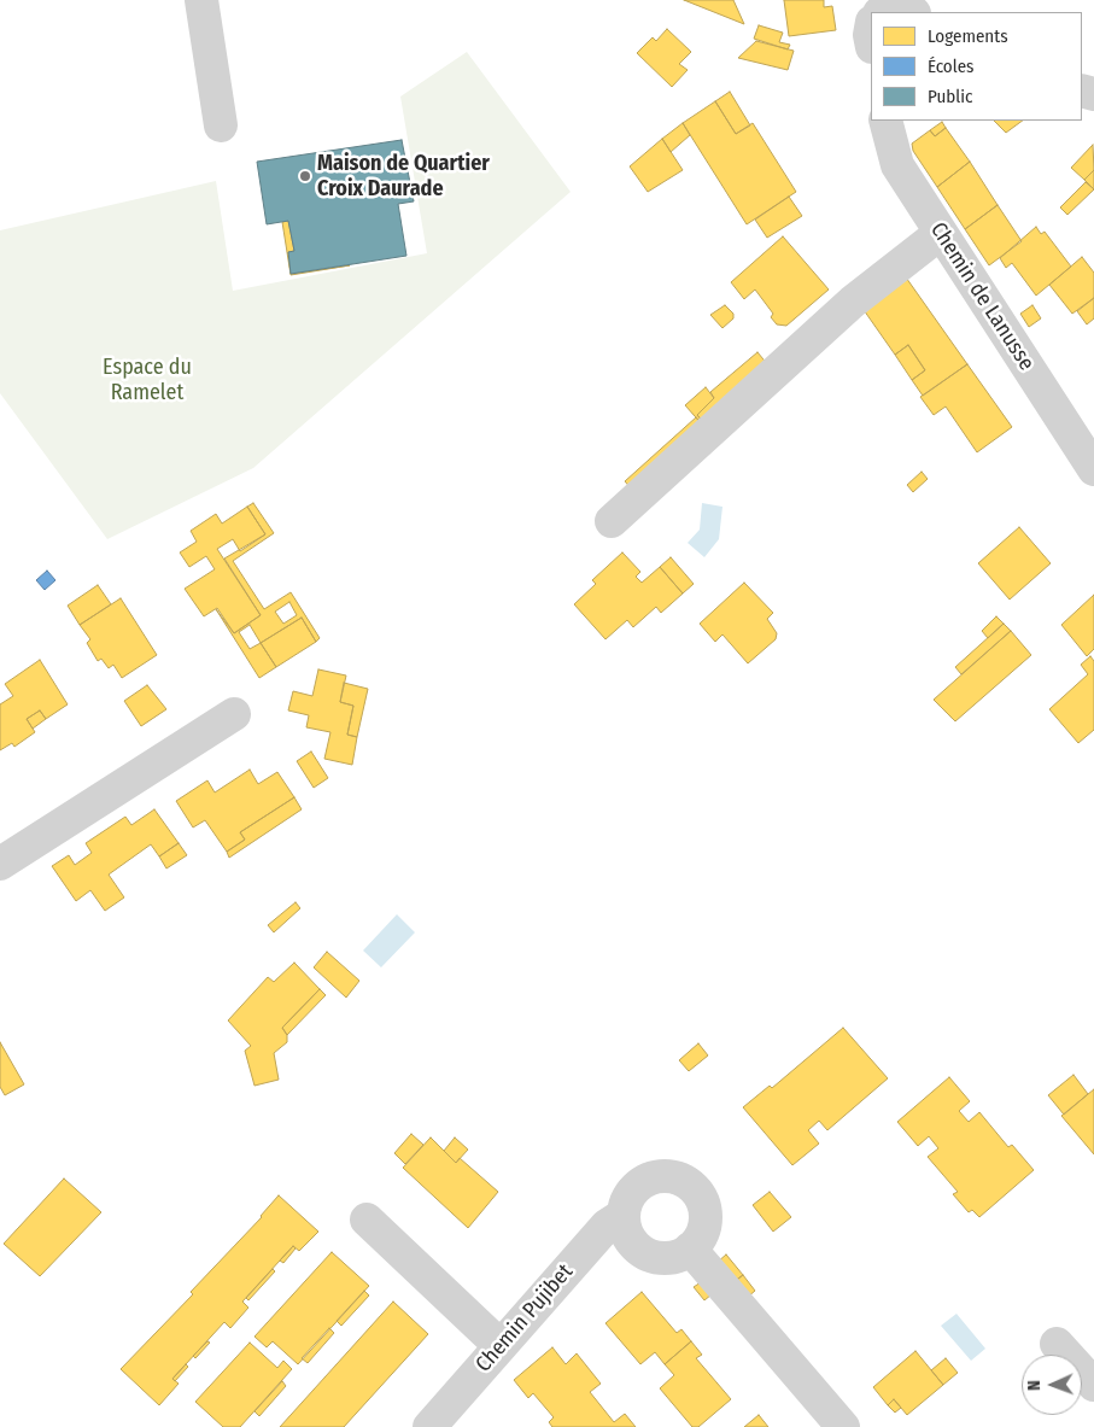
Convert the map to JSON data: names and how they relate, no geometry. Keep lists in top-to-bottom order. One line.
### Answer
{"streets":{"street":["Chemin de Lanusse","Chemin Pujibet"]},"parks":["Espace du Ramelet"],"places":["Maison de Quartier Croix Daurade"],"legend":["Logements","Écoles","Public"],"north":"left"}
